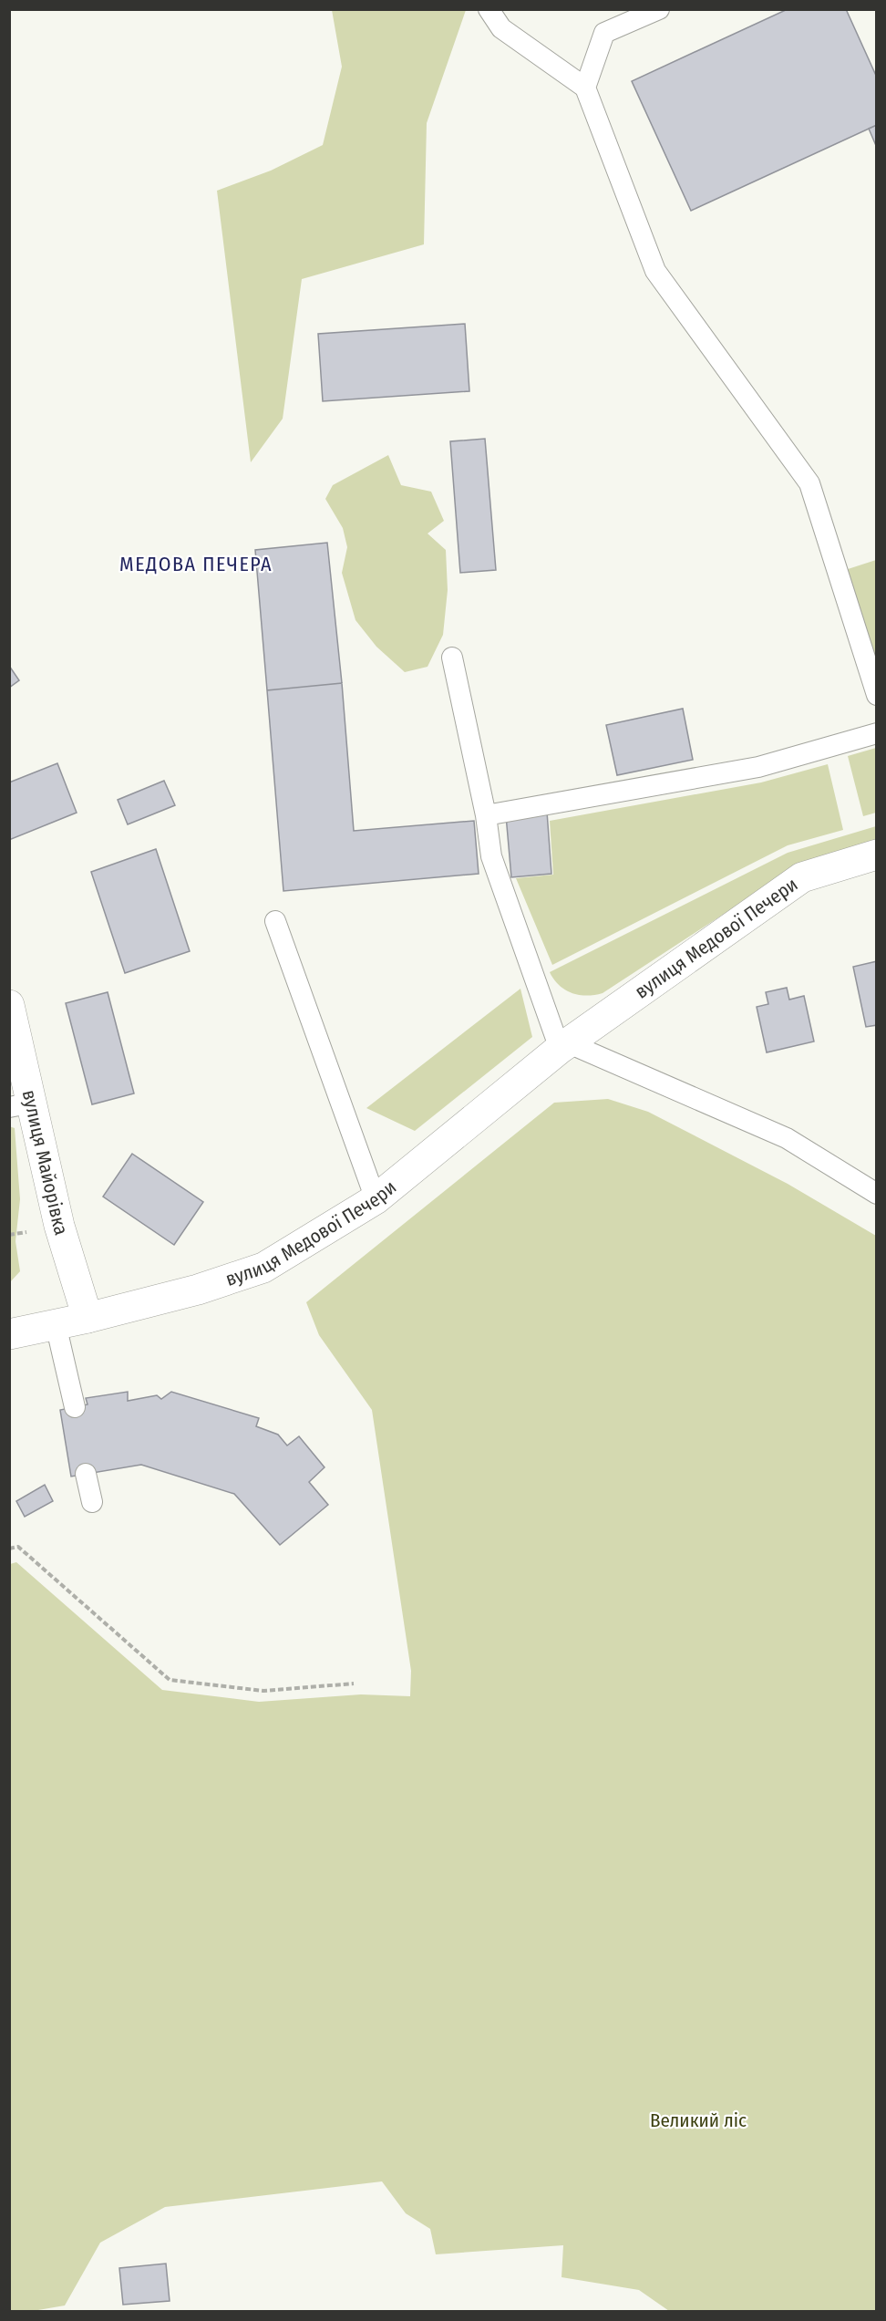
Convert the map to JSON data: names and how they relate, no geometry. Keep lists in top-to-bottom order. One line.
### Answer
{"streets":{"street":["вулиця Медової Печери","вулиця Майорівка"]},"crossings":[["вулиця Медової Печери","вулиця Майорівка"]],"districts":["МЕДОВА ПЕЧЕРА"],"parks":["Великий ліс"]}
